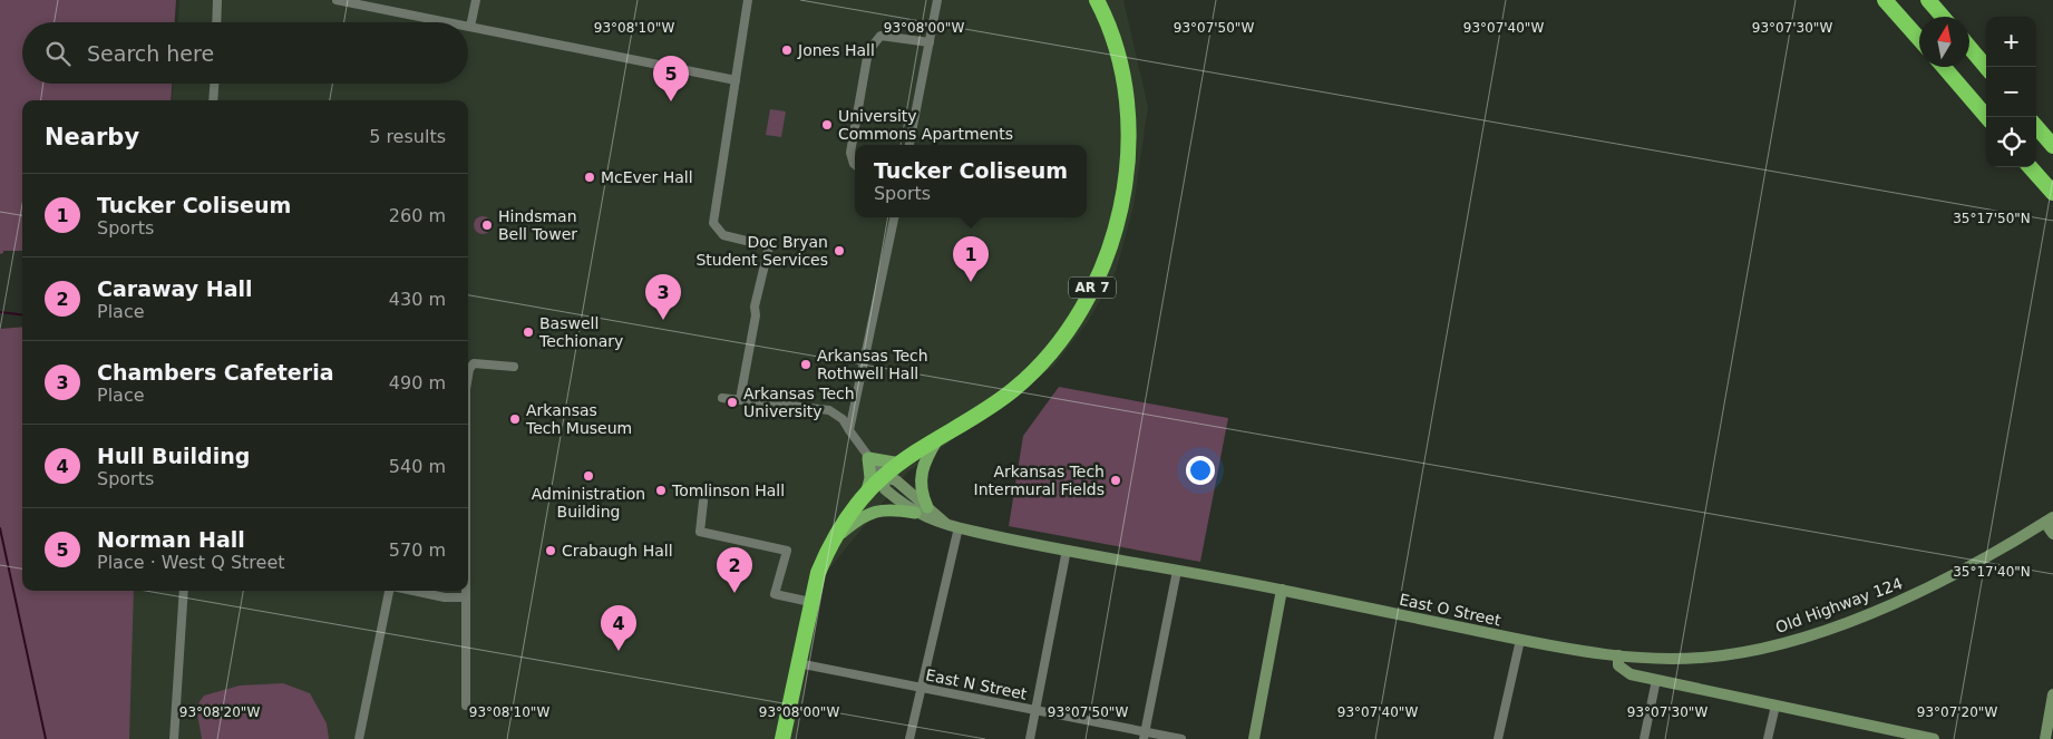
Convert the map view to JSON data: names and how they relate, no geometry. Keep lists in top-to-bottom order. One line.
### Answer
{"streets":{"highway":["AR 7"],"street":["Old Highway 124","East O Street","East N Street"]},"crossings":[["AR 7","East O Street"],["AR 7","East N Street"],["Old Highway 124","East O Street"]],"places":["Jones Hall","University Commons Apartments","McEver Hall","Hindsman Bell Tower","Doc Bryan Student Services","Baswell Techionary","Arkansas Tech Rothwell Hall","Arkansas Tech University","Arkansas Tech Museum","Administration Building","Arkansas Tech Intermural Fields","Tomlinson Hall","Crabaugh Hall"],"north":"top","page":{"map_buttons":["+","−"],"search":"Search here","pins":["5","1","3","2","4"],"heading":["Nearby","5 results"],"popup":["Tucker Coliseum","Sports"],"list":[{"mark":"1","name":"Tucker Coliseum","note":"Sports","value":"260 m"},{"mark":"2","name":"Caraway Hall","note":"Place","value":"430 m"},{"mark":"3","name":"Chambers Cafeteria","note":"Place","value":"490 m"},{"mark":"4","name":"Hull Building","note":"Sports","value":"540 m"},{"mark":"5","name":"Norman Hall","note":"Place · West Q Street","value":"570 m"}]},"coordinates":["93°08'10\"W","93°08'00\"W","93°07'50\"W","93°07'40\"W","93°07'30\"W","35°17'50\"N","35°17'40\"N","93°08'20\"W","93°07'20\"W"]}
